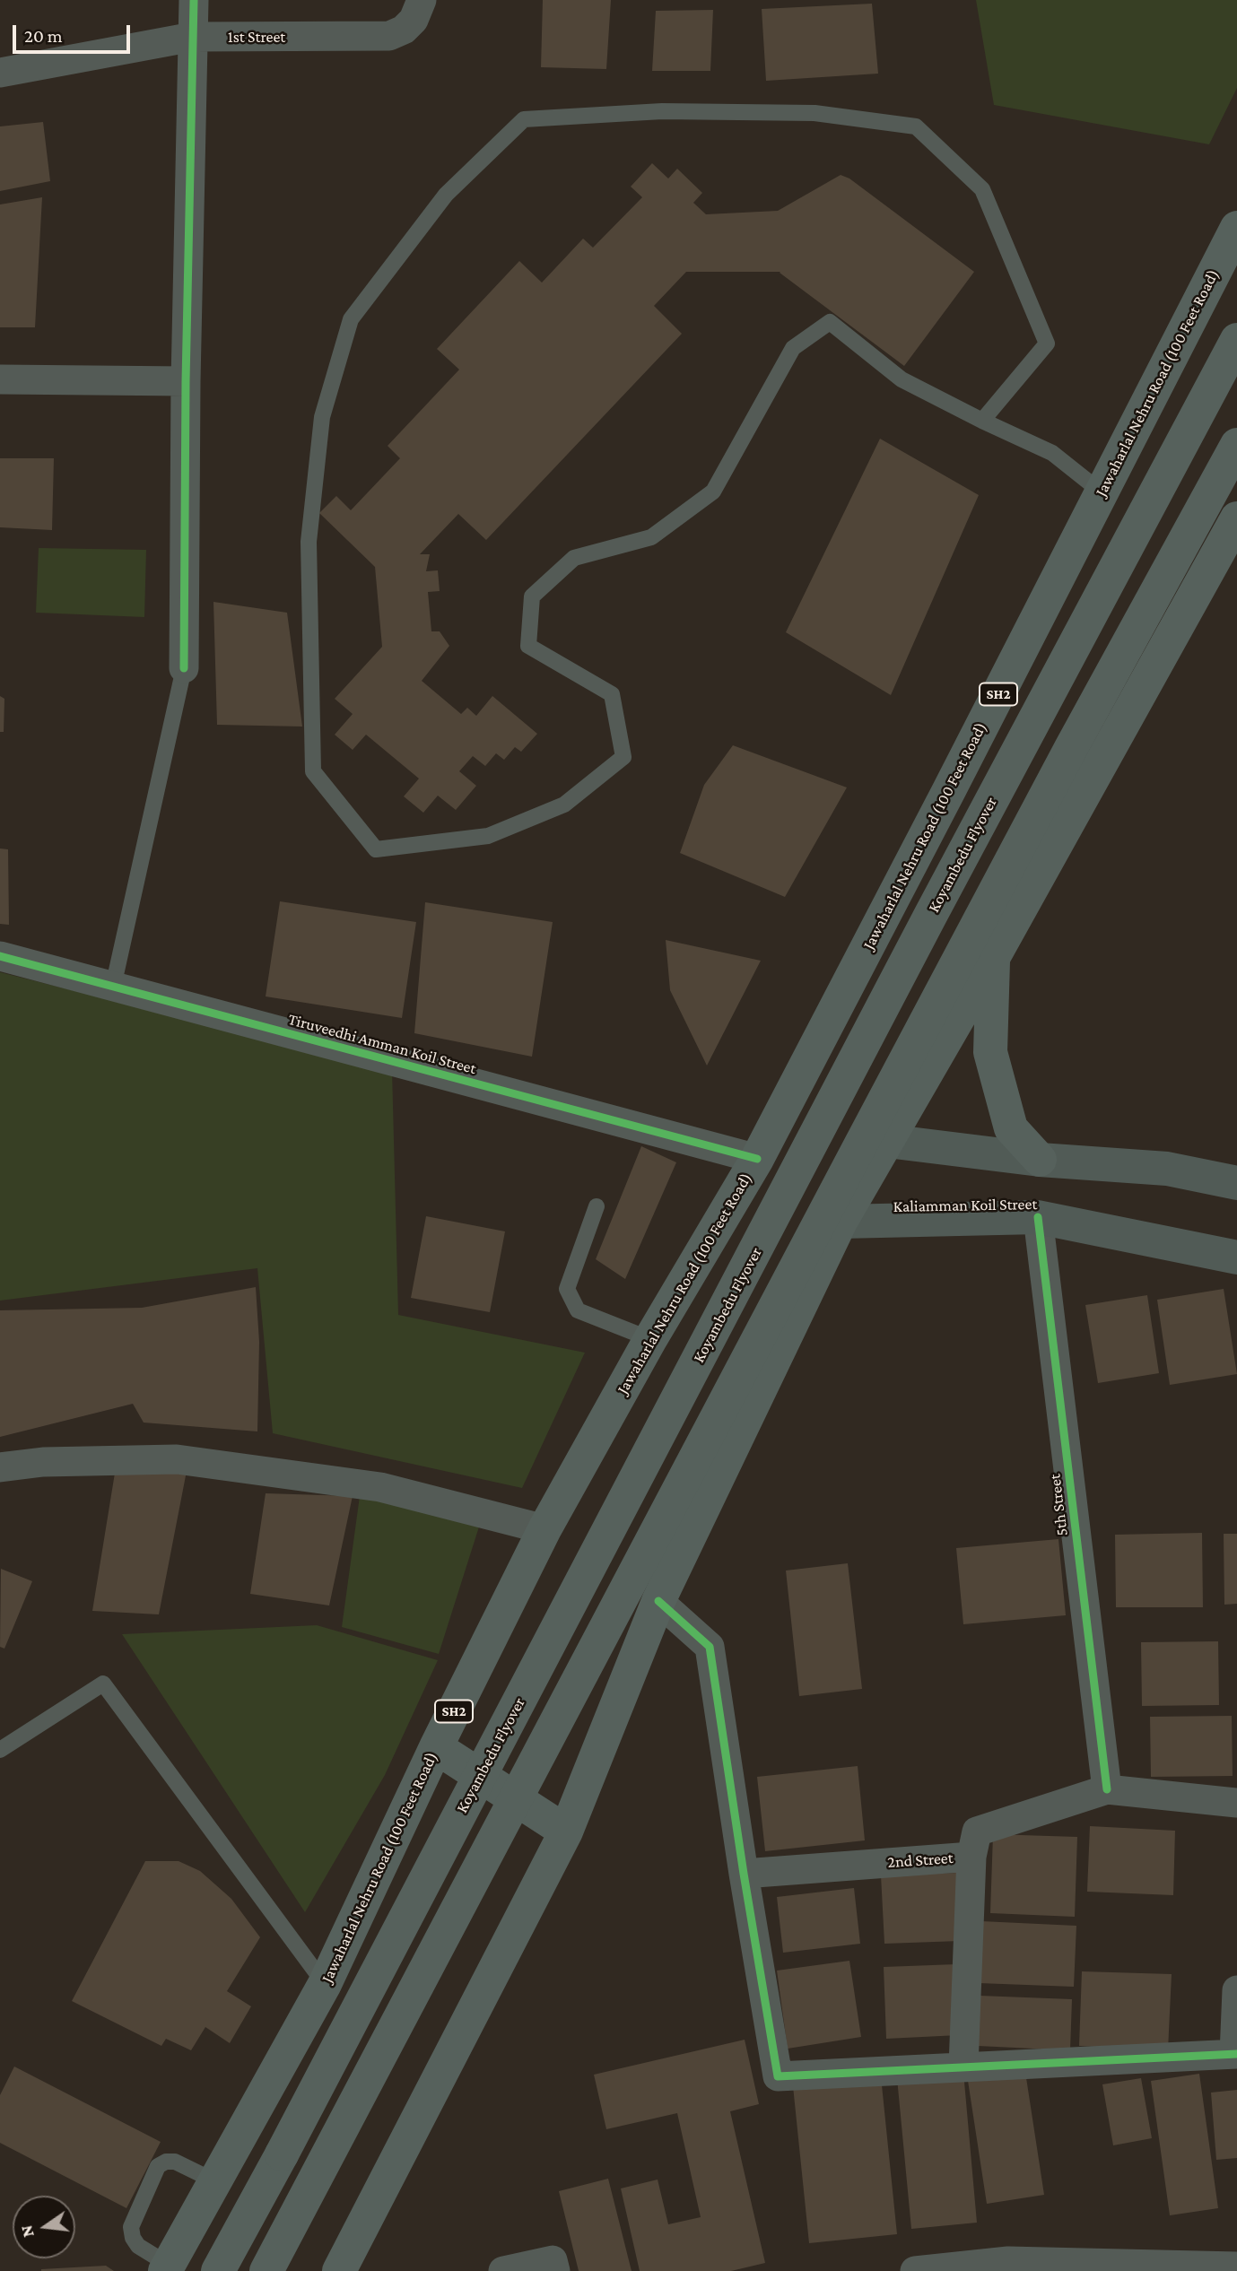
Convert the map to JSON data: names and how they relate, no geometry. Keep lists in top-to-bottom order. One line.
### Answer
{"streets":{"main road":["Jawaharlal Nehru Road (100 Feet Road)","SH2","Koyambedu Flyover","Kaliamman Koil Street"],"street":["1st Street","Tiruveedhi Amman Koil Street","5th Street","2nd Street"]},"crossings":[["Jawaharlal Nehru Road (100 Feet Road)","Tiruveedhi Amman Koil Street"],["Kaliamman Koil Street","5th Street"],["5th Street","2nd Street"]],"scale_bar":"20 m","north":"left"}
